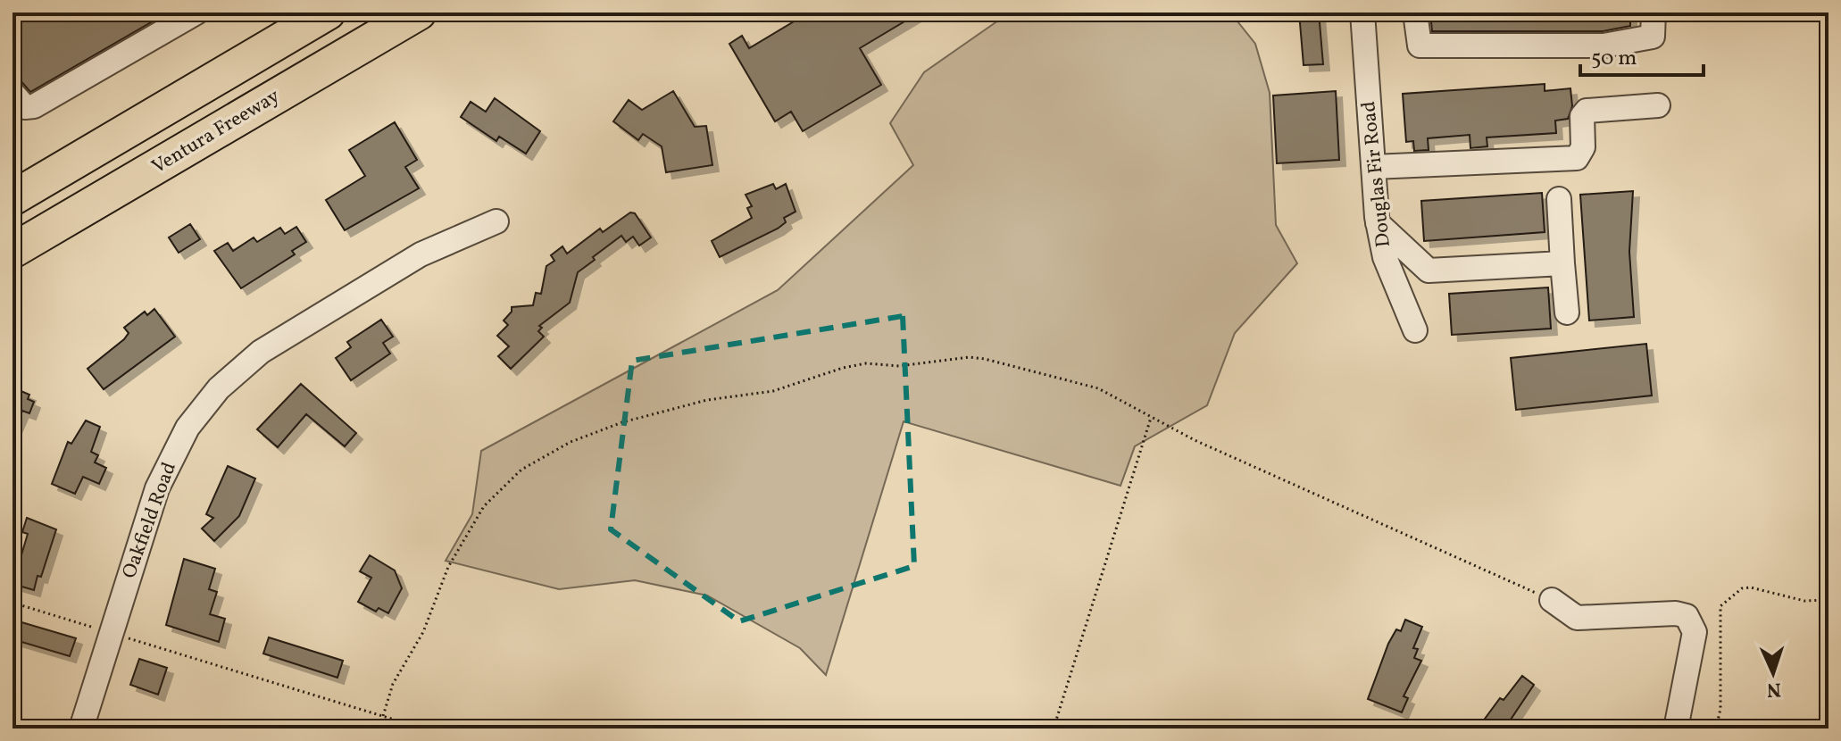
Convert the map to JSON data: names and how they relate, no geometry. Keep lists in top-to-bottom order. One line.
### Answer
{"streets":{"highway":["Ventura Freeway"],"street":["Douglas Fir Road","Oakfield Road"]},"scale_bar":"50 m","north":"bottom"}
